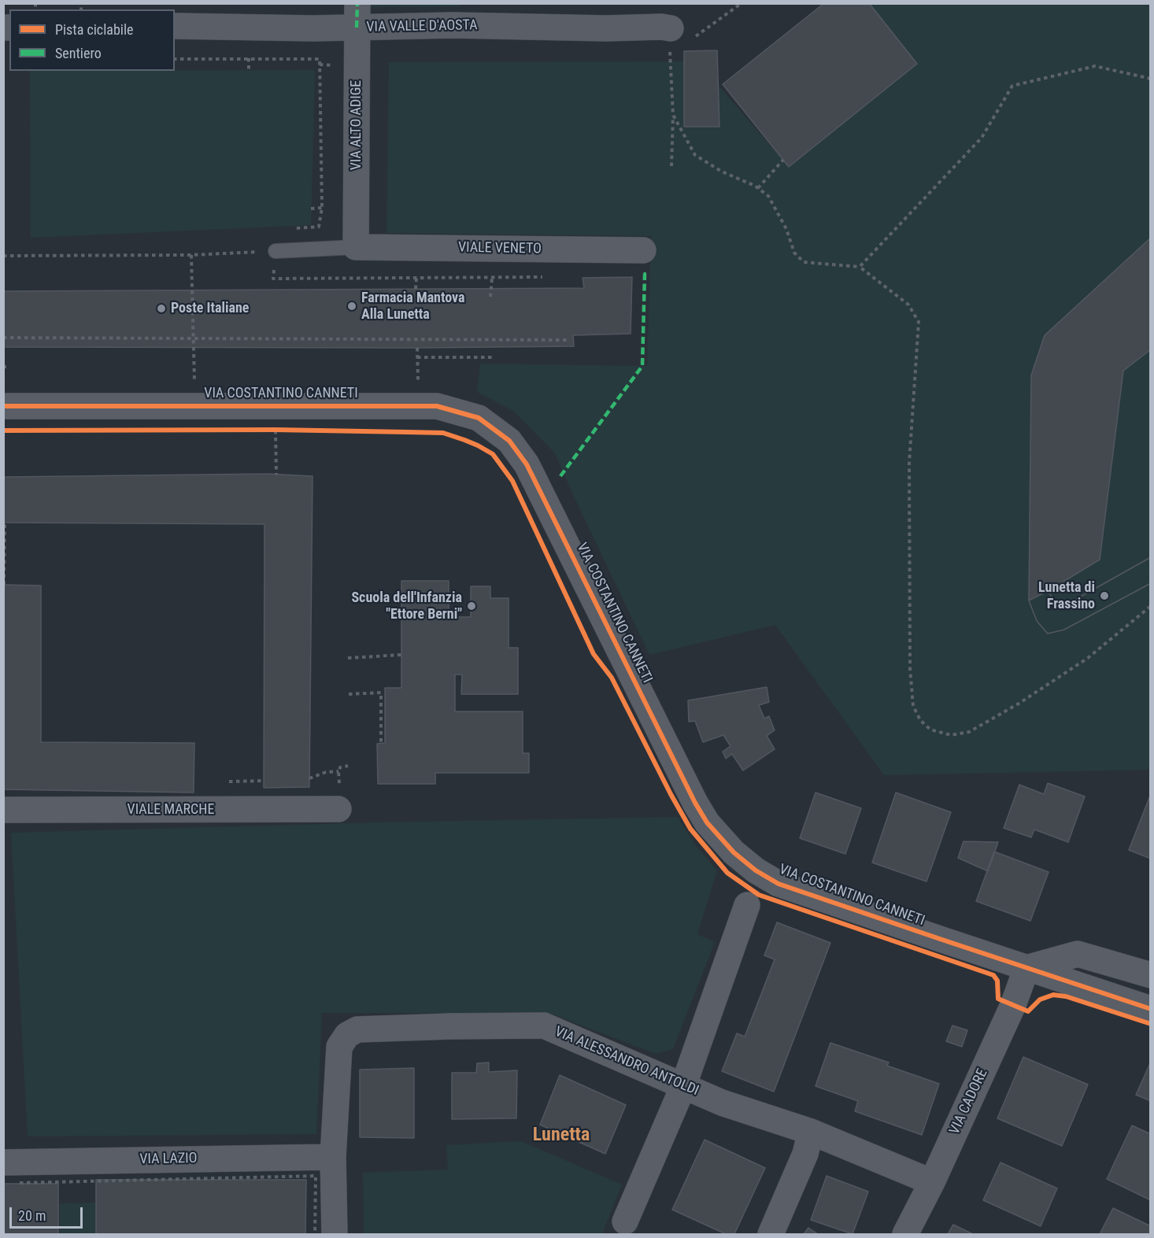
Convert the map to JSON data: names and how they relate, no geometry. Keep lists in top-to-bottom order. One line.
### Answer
{"streets":{"street":["VIA VALLE D'AOSTA","VIA ALTO ADIGE","VIALE VENETO","VIA COSTANTINO CANNETI","VIALE MARCHE","VIA ALESSANDRO ANTOLDI","VIA CADORE","VIA LAZIO"]},"crossings":[["VIA VALLE D'AOSTA","VIA ALTO ADIGE"],["VIA ALTO ADIGE","VIALE VENETO"],["VIA COSTANTINO CANNETI","VIA CADORE"],["VIA ALESSANDRO ANTOLDI","VIA CADORE"],["VIA ALESSANDRO ANTOLDI","VIA LAZIO"]],"districts":["Lunetta"],"places":["Farmacia Mantova Alla Lunetta","Poste Italiane","Lunetta di Frassino","Scuola dell'Infanzia \"Ettore Berni\""],"legend":["Pista ciclabile","Sentiero"],"scale_bar":"20 m"}
